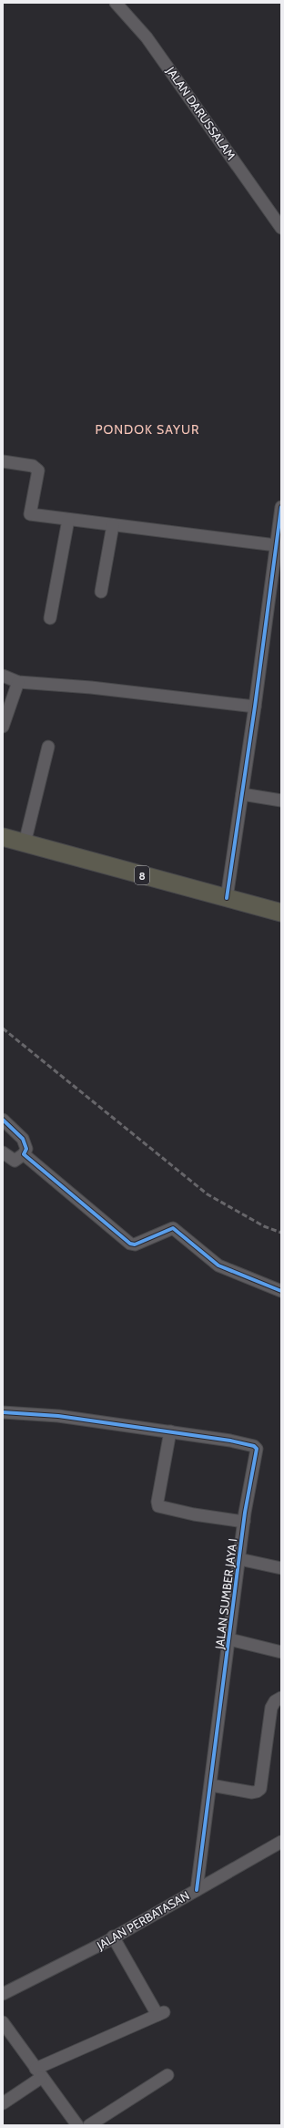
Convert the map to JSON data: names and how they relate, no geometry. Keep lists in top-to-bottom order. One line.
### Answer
{"streets":{"highway":["8"],"street":["JALAN DARUSSALAM","JALAN SUMBER JAYA I","JALAN PERBATASAN"]},"crossings":[["JALAN SUMBER JAYA I","JALAN PERBATASAN"]],"districts":["PONDOK SAYUR"]}
